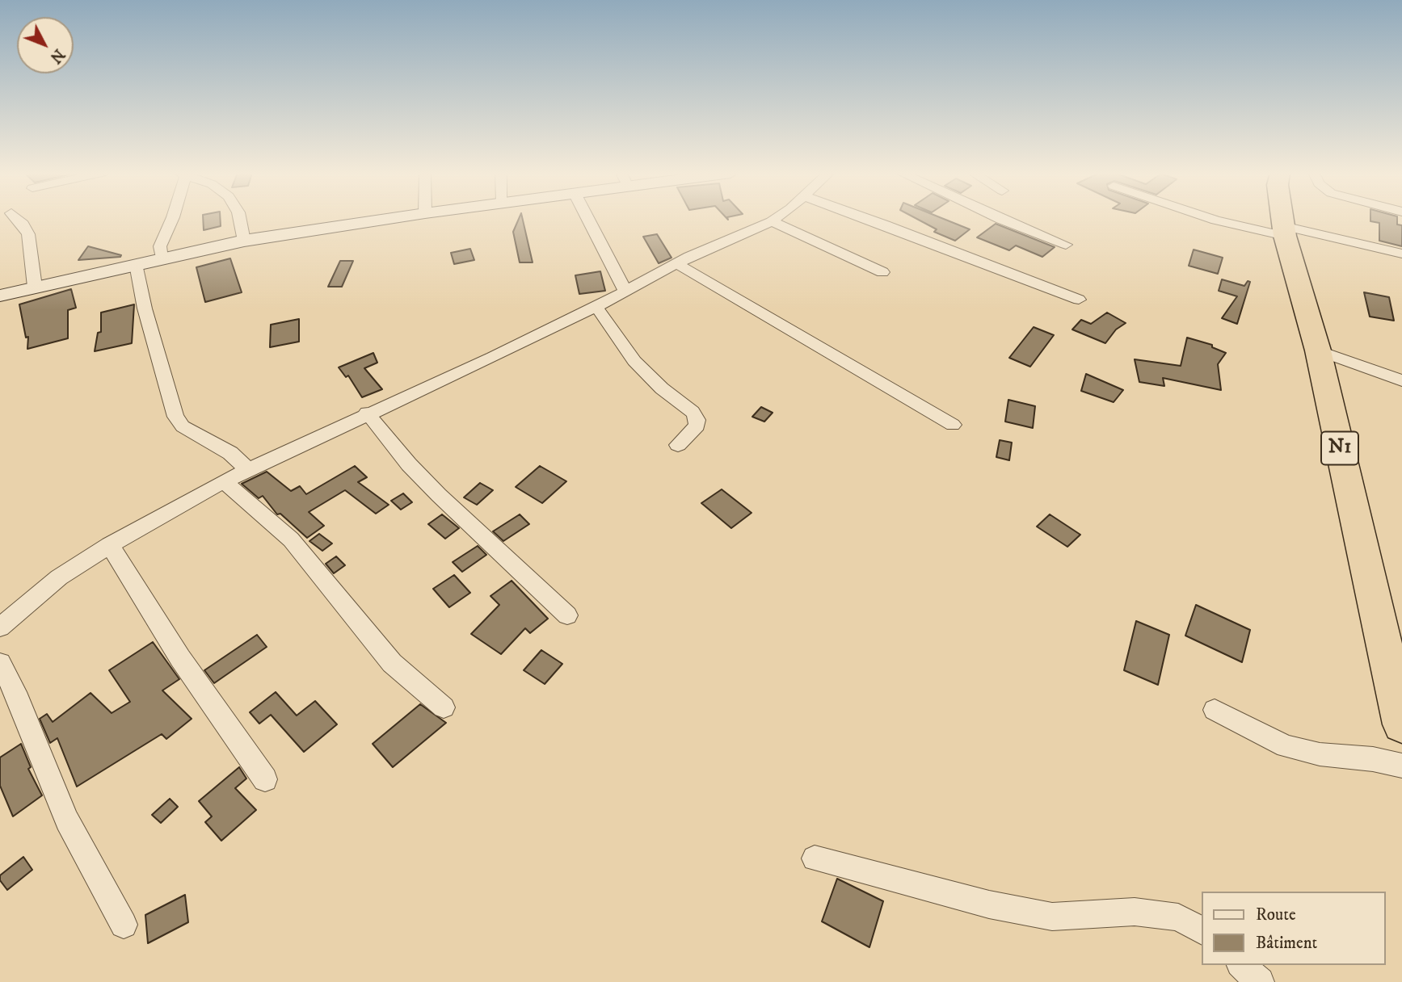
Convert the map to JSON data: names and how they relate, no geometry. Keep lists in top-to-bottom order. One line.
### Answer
{"streets":{"highway":["N1"]},"legend":["Route","Bâtiment"],"north":"bottom right"}
